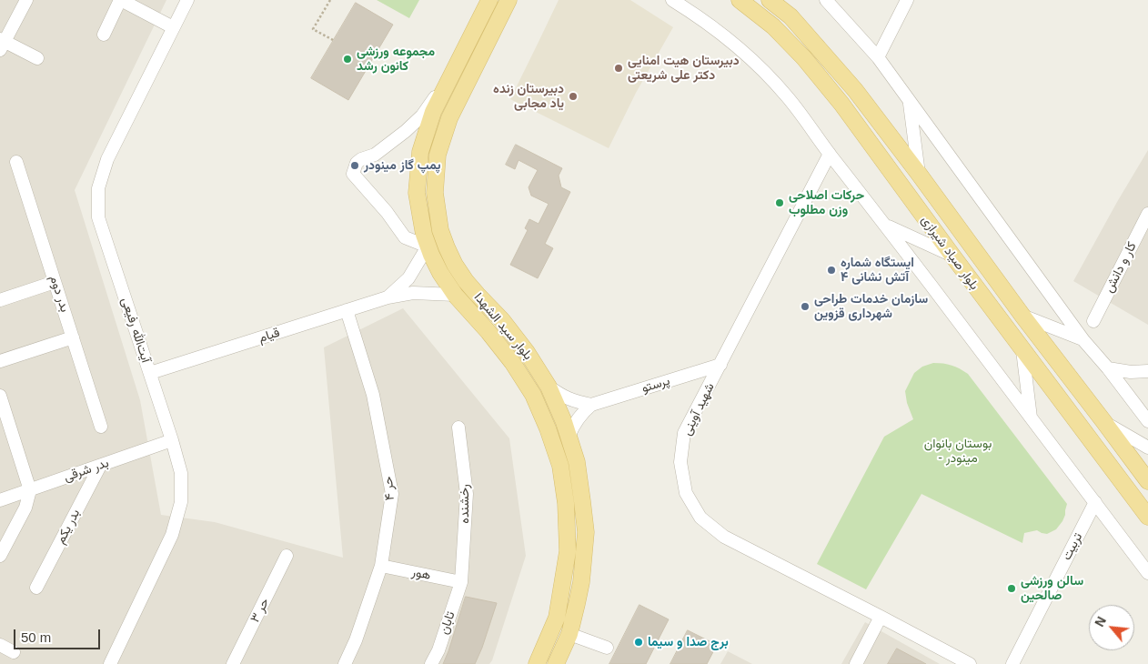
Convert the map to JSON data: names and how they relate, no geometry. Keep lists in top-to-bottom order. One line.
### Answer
{"streets":{"main road":["بلوار صیاد شیرازی","بلوار سید الشهدا"],"street":["کار و دانش","بدر دوم","آیت‌الله رفیعی","قیام","پرستو","شهید آوینی","بدر شرقی","حر ۴","رخشنده","بدر یکم","تربیت","هور","حر ۳","تابان"]},"crossings":[["بلوار سید الشهدا","قیام"],["آیت‌الله رفیعی","قیام"],["آیت‌الله رفیعی","بدر شرقی"],["قیام","حر ۴"],["پرستو","شهید آوینی"],["بدر شرقی","بدر یکم"],["حر ۴","هور"],["رخشنده","هور"],["رخشنده","تابان"],["هور","تابان"]],"parks":["بوستان بانوان - مینودر"],"places":["مجموعه ورزشی کانون رشد","دبیرستان هیت امنایی دکتر علی شریعتی","دبیرستان زنده یاد مجابی","پمپ گاز مینودر","حرکات اصلاحی وزن مطلوب","ایستگاه شماره ۴ آتش نشانی","سازمان خدمات طراحی شهرداری قزوین","سالن ورزشی صالحین","برج صدا و سیما"],"scale_bar":"50 m","north":"top left"}
